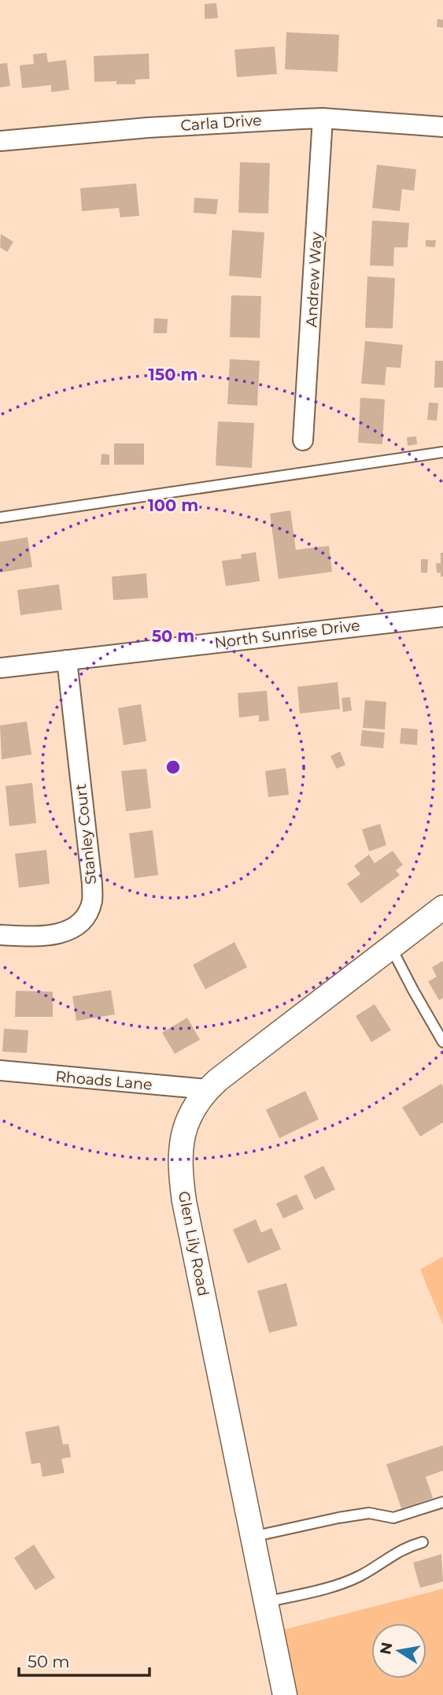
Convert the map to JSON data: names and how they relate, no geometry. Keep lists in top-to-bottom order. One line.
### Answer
{"streets":{"street":["Carla Drive","Andrew Way","North Sunrise Drive","Stanley Court","Rhoads Lane","Glen Lily Road"]},"crossings":[["Carla Drive","Andrew Way"],["North Sunrise Drive","Stanley Court"],["Rhoads Lane","Glen Lily Road"]],"scale_bar":"50 m","north":"left","rings":["150 m","100 m","50 m"]}
